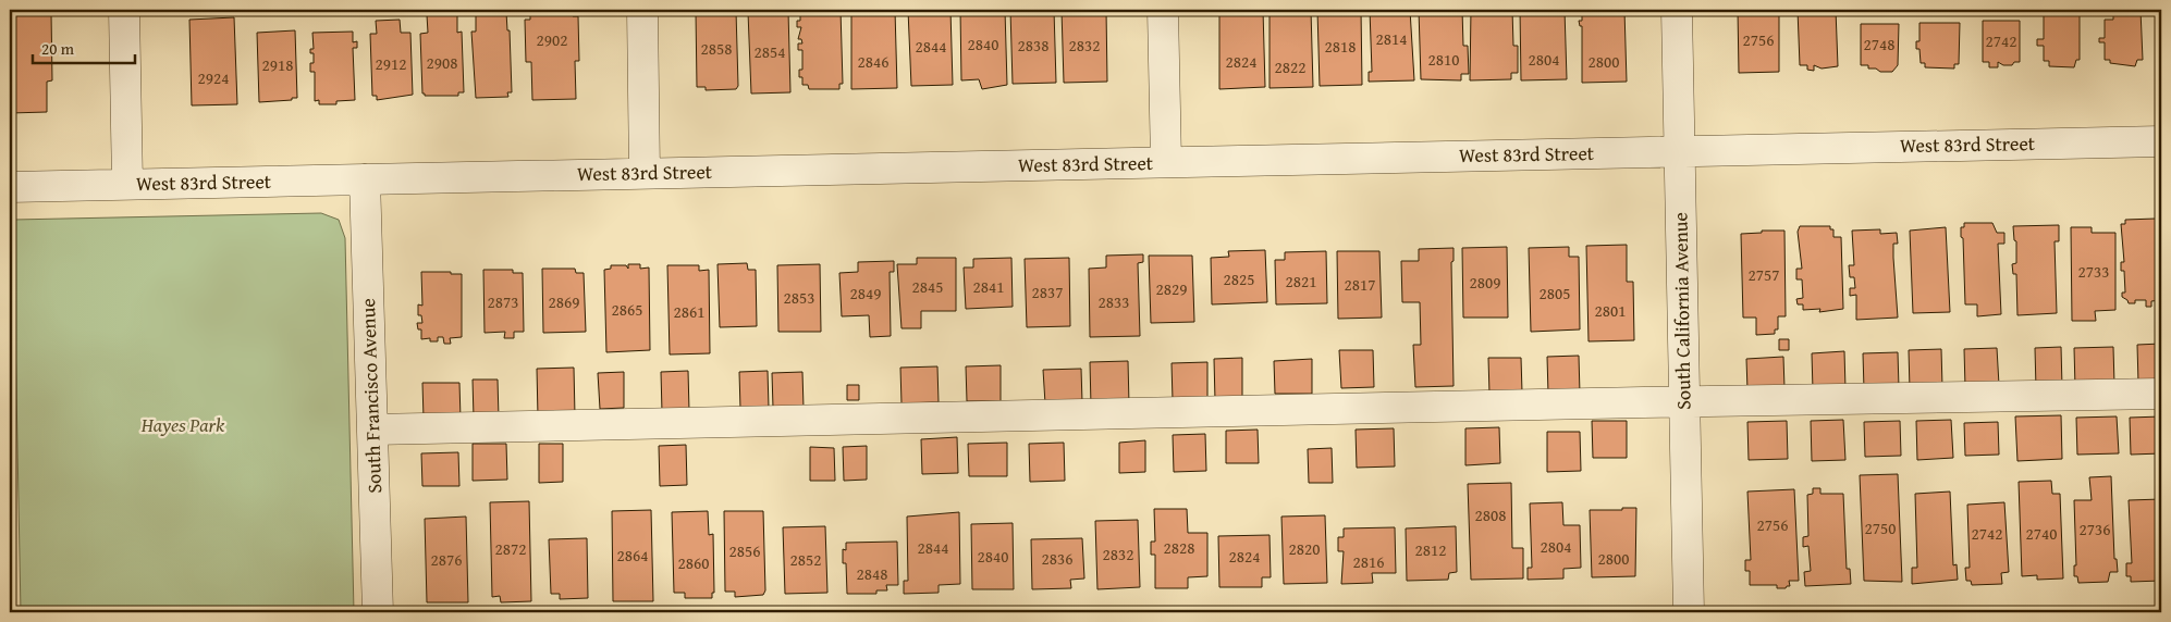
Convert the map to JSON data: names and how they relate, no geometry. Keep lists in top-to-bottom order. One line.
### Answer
{"streets":{"street":["West 83rd Street","South California Avenue","South Francisco Avenue"]},"crossings":[["West 83rd Street","South California Avenue"],["West 83rd Street","South Francisco Avenue"]],"parks":["Hayes Park"],"house_numbers":["2814","2902","2756","2742","2840","2748","2838","2832","2844","2818","2858","2854","2810","2804","2846","2824","2800","2908","2912","2918","2822","2924","2733","2757","2825","2821","2809","2817","2845","2841","2829","2837","2849","2805","2853","2873","2869","2833","2865","2801","2861","2808","2756","2750","2736","2742","2740","2804","2844","2828","2872","2820","2812","2856","2832","2864","2840","2824","2836","2800","2876","2852","2816","2860","2848"],"scale_bar":"20 m"}
